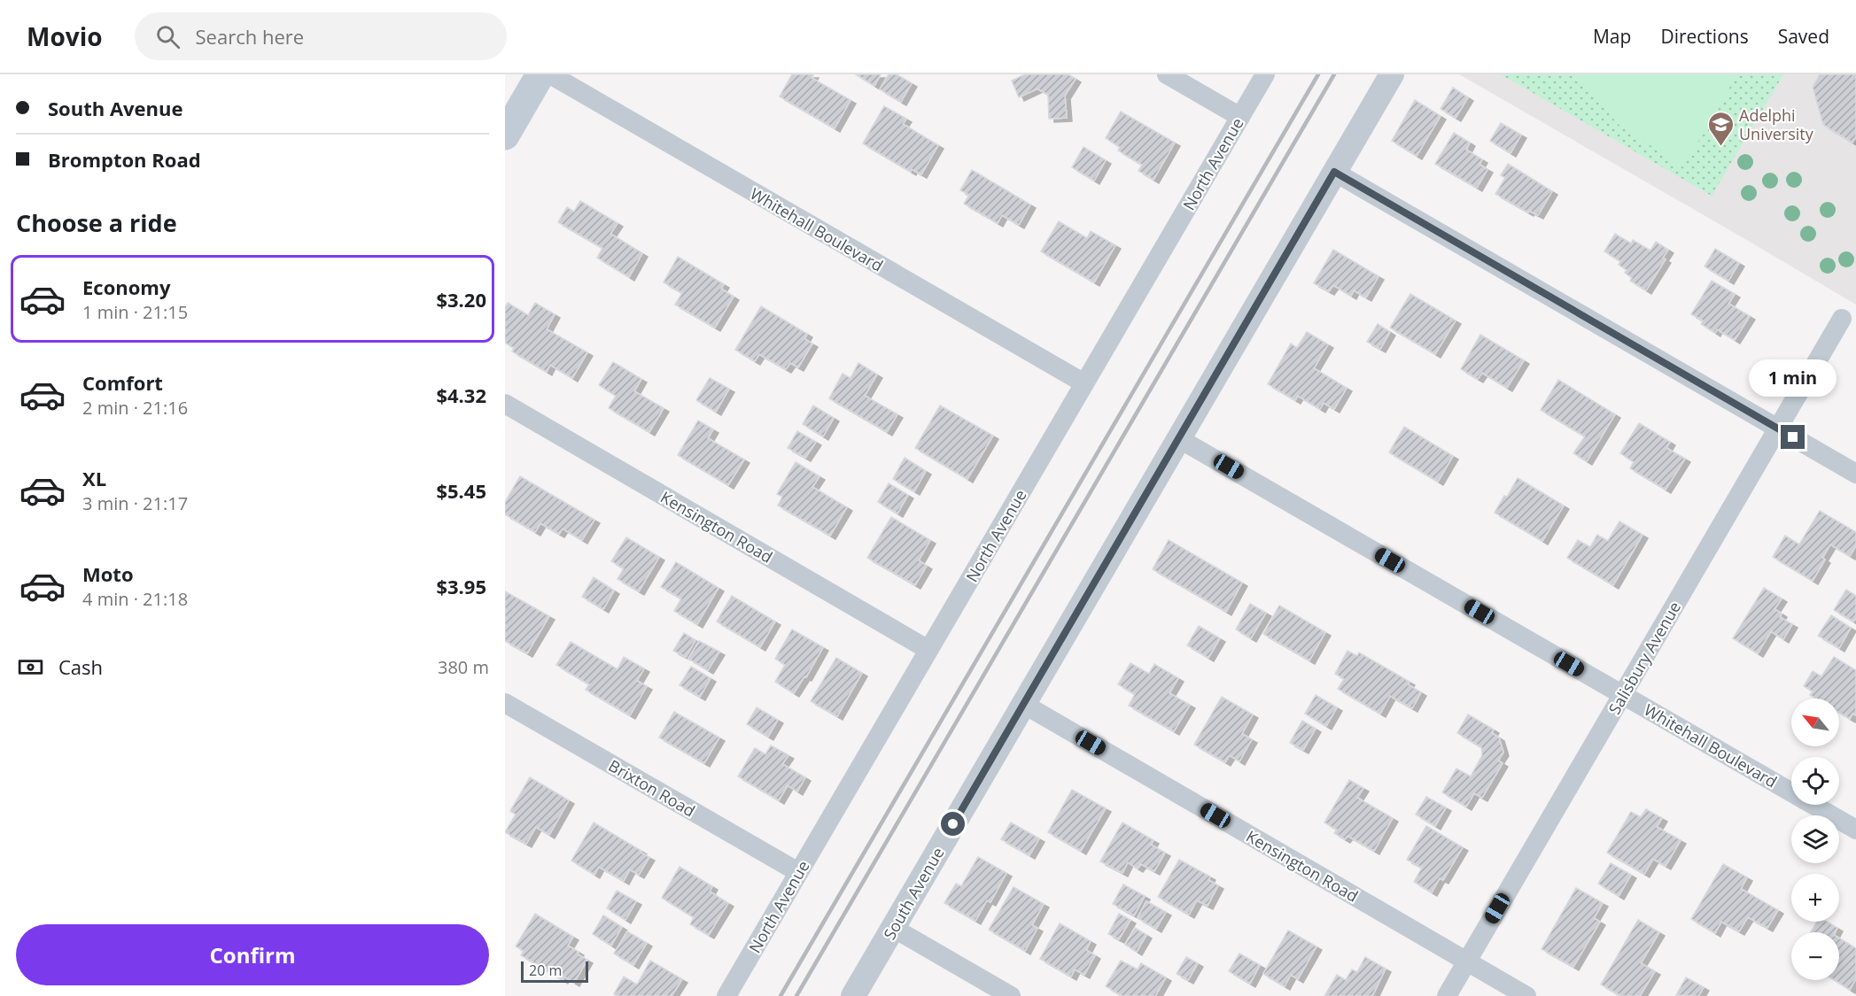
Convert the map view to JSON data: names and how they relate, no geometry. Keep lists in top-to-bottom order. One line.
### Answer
{"streets":{"street":["North Avenue","Whitehall Boulevard","Kensington Road","Salisbury Avenue","Brixton Road","South Avenue"]},"crossings":[["North Avenue","Whitehall Boulevard"],["North Avenue","Kensington Road"],["North Avenue","Brixton Road"],["Whitehall Boulevard","Salisbury Avenue"],["Whitehall Boulevard","South Avenue"],["Kensington Road","Salisbury Avenue"],["Kensington Road","South Avenue"]],"places":{"school or university":["Adelphi University"]},"scale_bar":"20 m","north":"top left","page":{"header":"Movio","search":"Search here","nav":["Map","Directions","Saved"],"banner":["South Avenue","Brompton Road"],"heading":"Choose a ride","list":[{"name":"Economy","note":"1 min · 21:15","value":"$3.20"},{"name":"Comfort","note":"2 min · 21:16","value":"$4.32"},{"name":"XL","note":"3 min · 21:17","value":"$5.45"},{"name":"Moto","note":"4 min · 21:18","value":"$3.95"}],"bubble":"1 min","pay":["Cash","380 m"],"map_buttons":["+","−"],"buttons":"Confirm","scale":"20 m"}}
